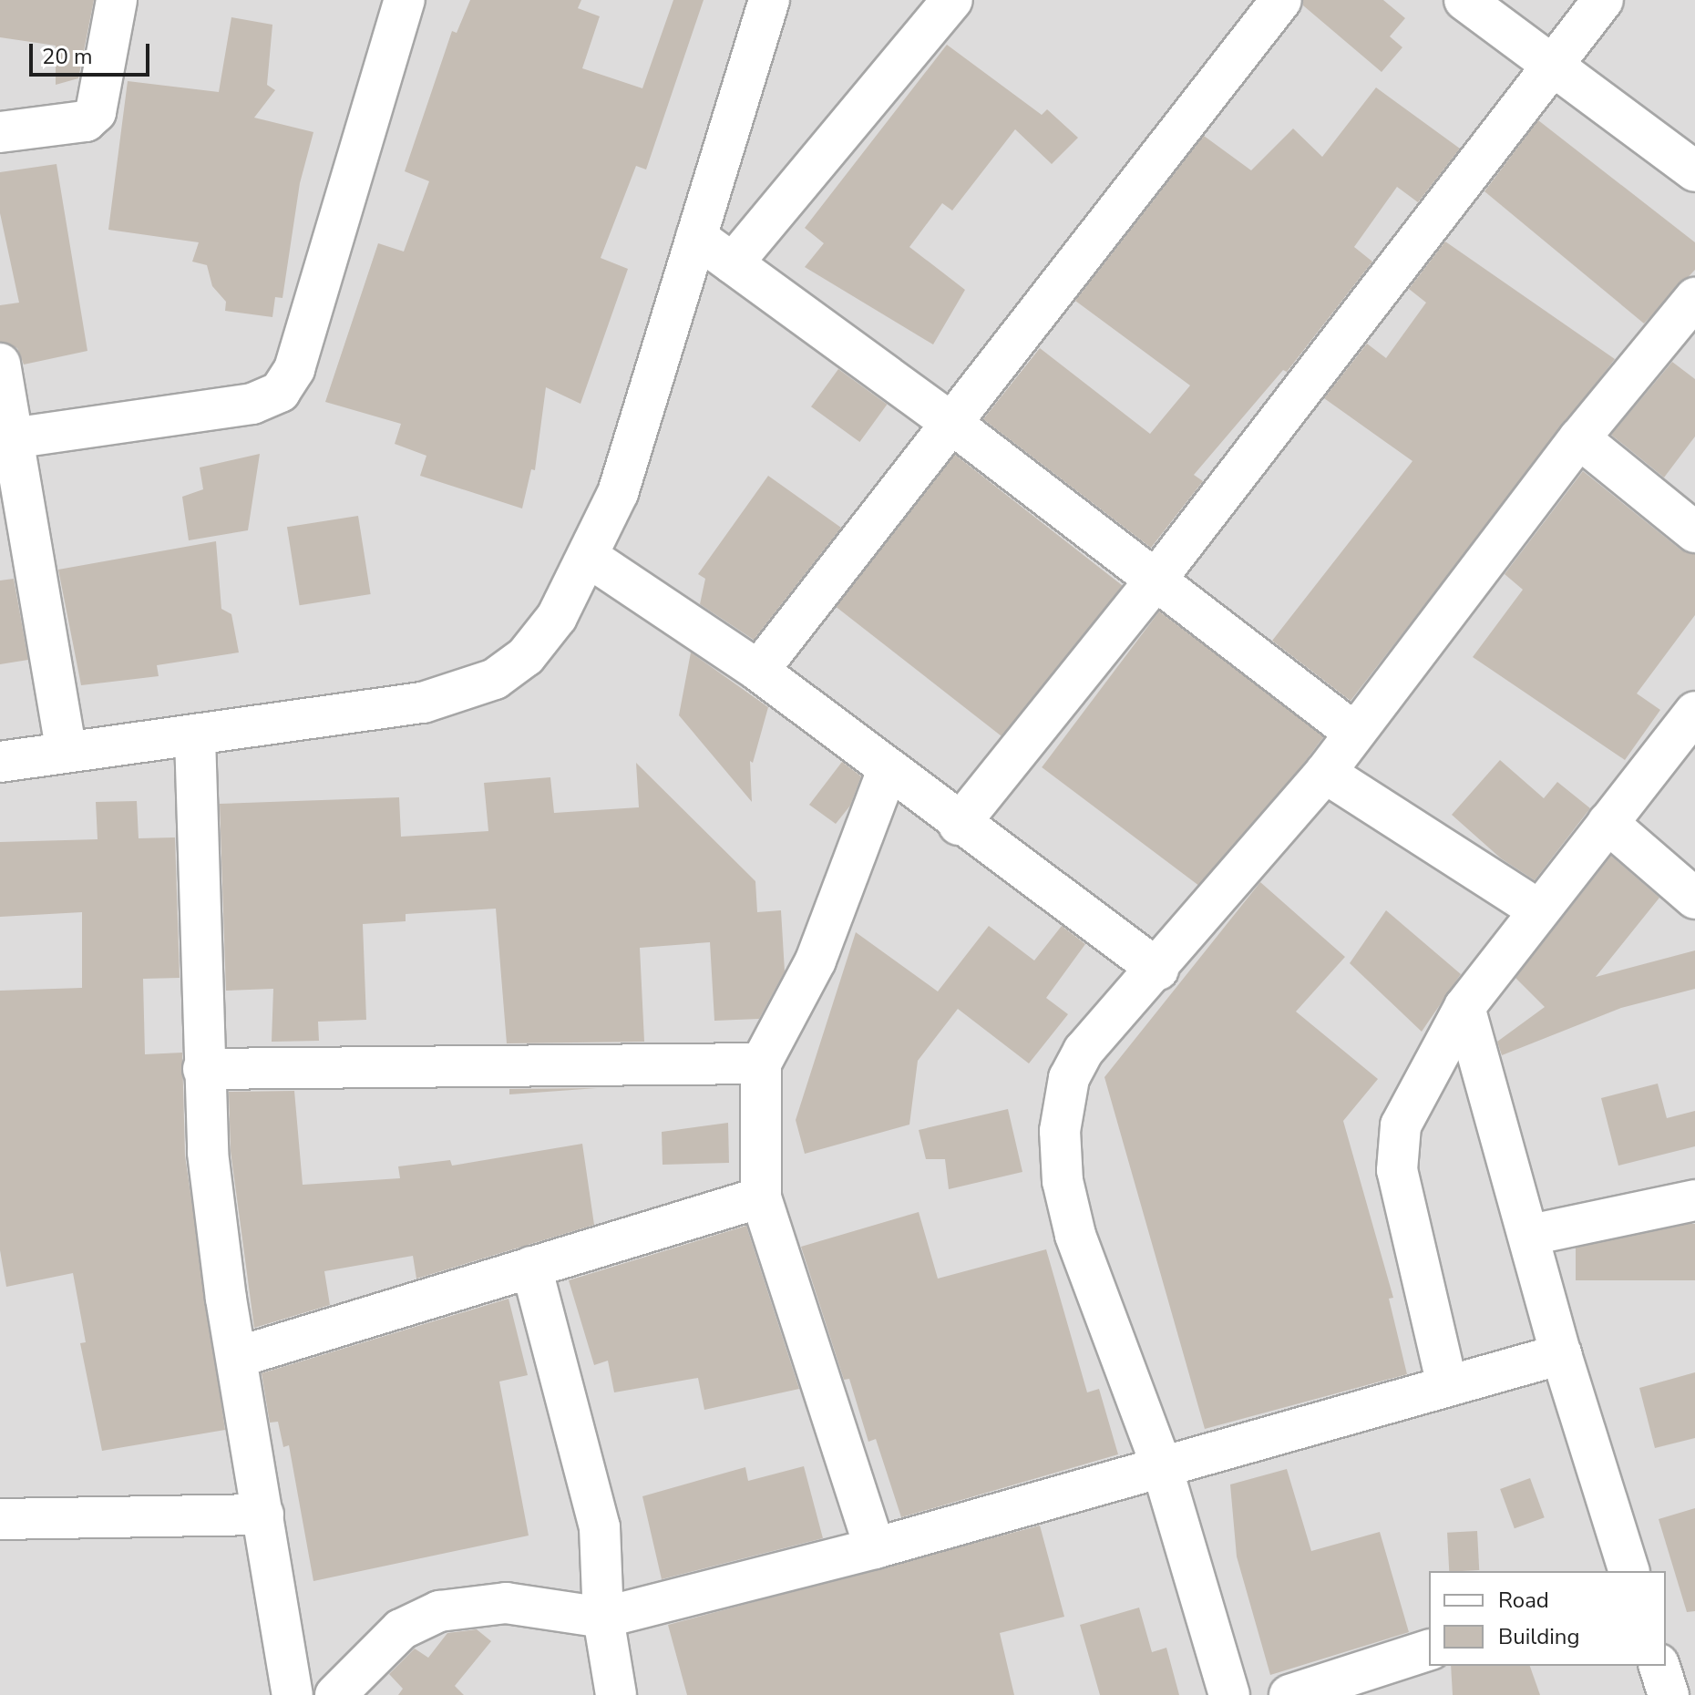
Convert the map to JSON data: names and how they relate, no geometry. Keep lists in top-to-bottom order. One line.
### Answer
{"legend":["Road","Building"],"scale_bar":"20 m"}
